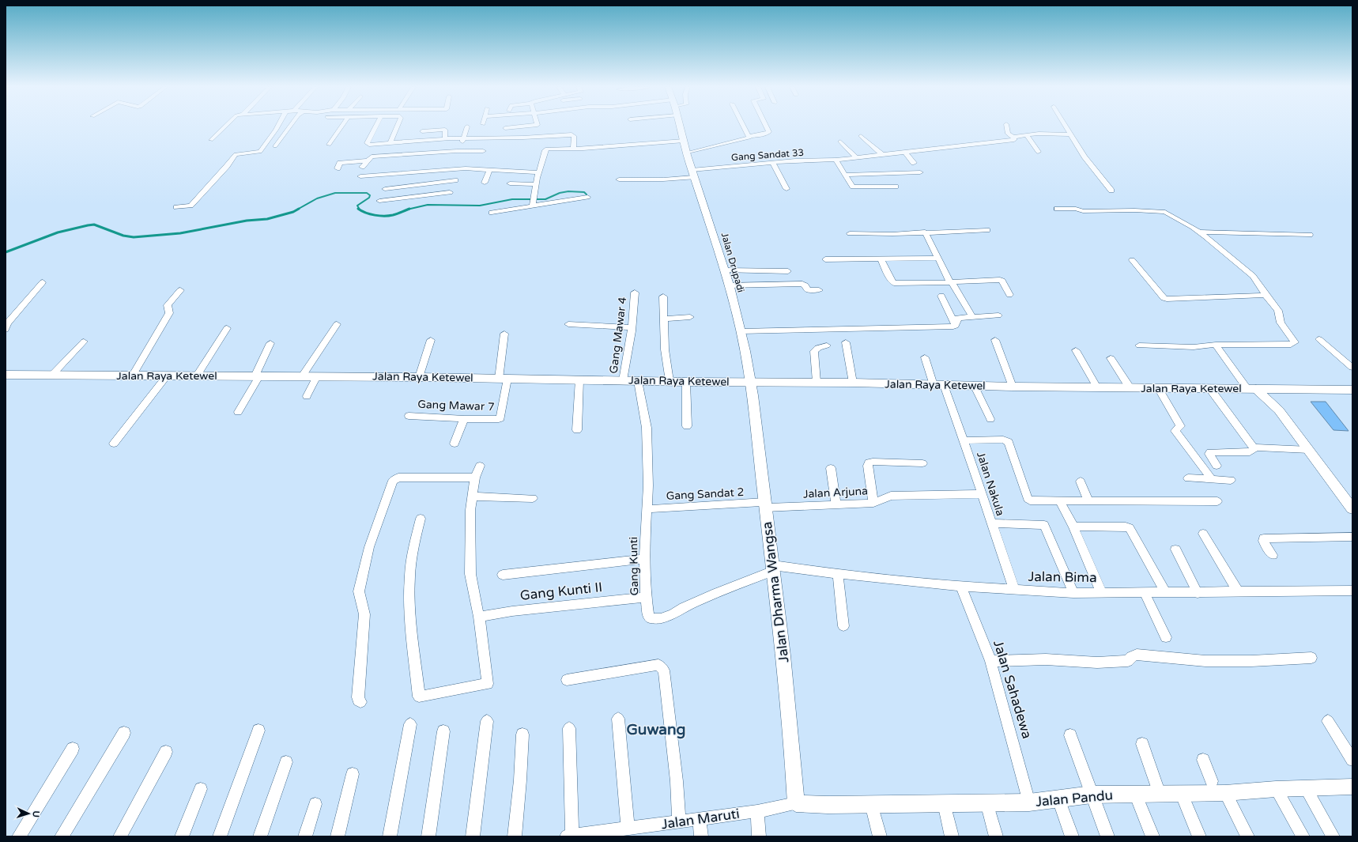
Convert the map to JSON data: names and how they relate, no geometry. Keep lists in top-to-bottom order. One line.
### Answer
{"streets":{"main road":["Jalan Raya Ketewel"],"street":["Gang Sandat 33","Jalan Drupadi","Gang Mawar 4","Gang Mawar 7","Jalan Nakula","Jalan Arjuna","Gang Sandat 2","Gang Kunti","Jalan Bima","Gang Kunti II","Jalan Dharma Wangsa","Jalan Sahadewa","Jalan Pandu","Jalan Maruti"]},"crossings":[["Gang Sandat 33","Jalan Drupadi"],["Jalan Drupadi","Jalan Raya Ketewel"],["Jalan Drupadi","Jalan Dharma Wangsa"],["Gang Mawar 4","Jalan Raya Ketewel"],["Jalan Raya Ketewel","Gang Mawar 7"],["Jalan Raya Ketewel","Jalan Nakula"],["Jalan Raya Ketewel","Gang Kunti"],["Jalan Raya Ketewel","Jalan Dharma Wangsa"],["Jalan Nakula","Jalan Arjuna"],["Jalan Nakula","Jalan Bima"],["Jalan Arjuna","Gang Sandat 2"],["Jalan Arjuna","Jalan Dharma Wangsa"],["Gang Sandat 2","Gang Kunti"],["Gang Sandat 2","Jalan Dharma Wangsa"],["Gang Kunti","Jalan Bima"],["Gang Kunti","Gang Kunti II"],["Gang Kunti","Jalan Dharma Wangsa"],["Jalan Bima","Jalan Dharma Wangsa"],["Jalan Bima","Jalan Sahadewa"],["Jalan Dharma Wangsa","Jalan Pandu"],["Jalan Dharma Wangsa","Jalan Maruti"],["Jalan Sahadewa","Jalan Pandu"],["Jalan Pandu","Jalan Maruti"]],"districts":["Guwang"],"north":"right"}
